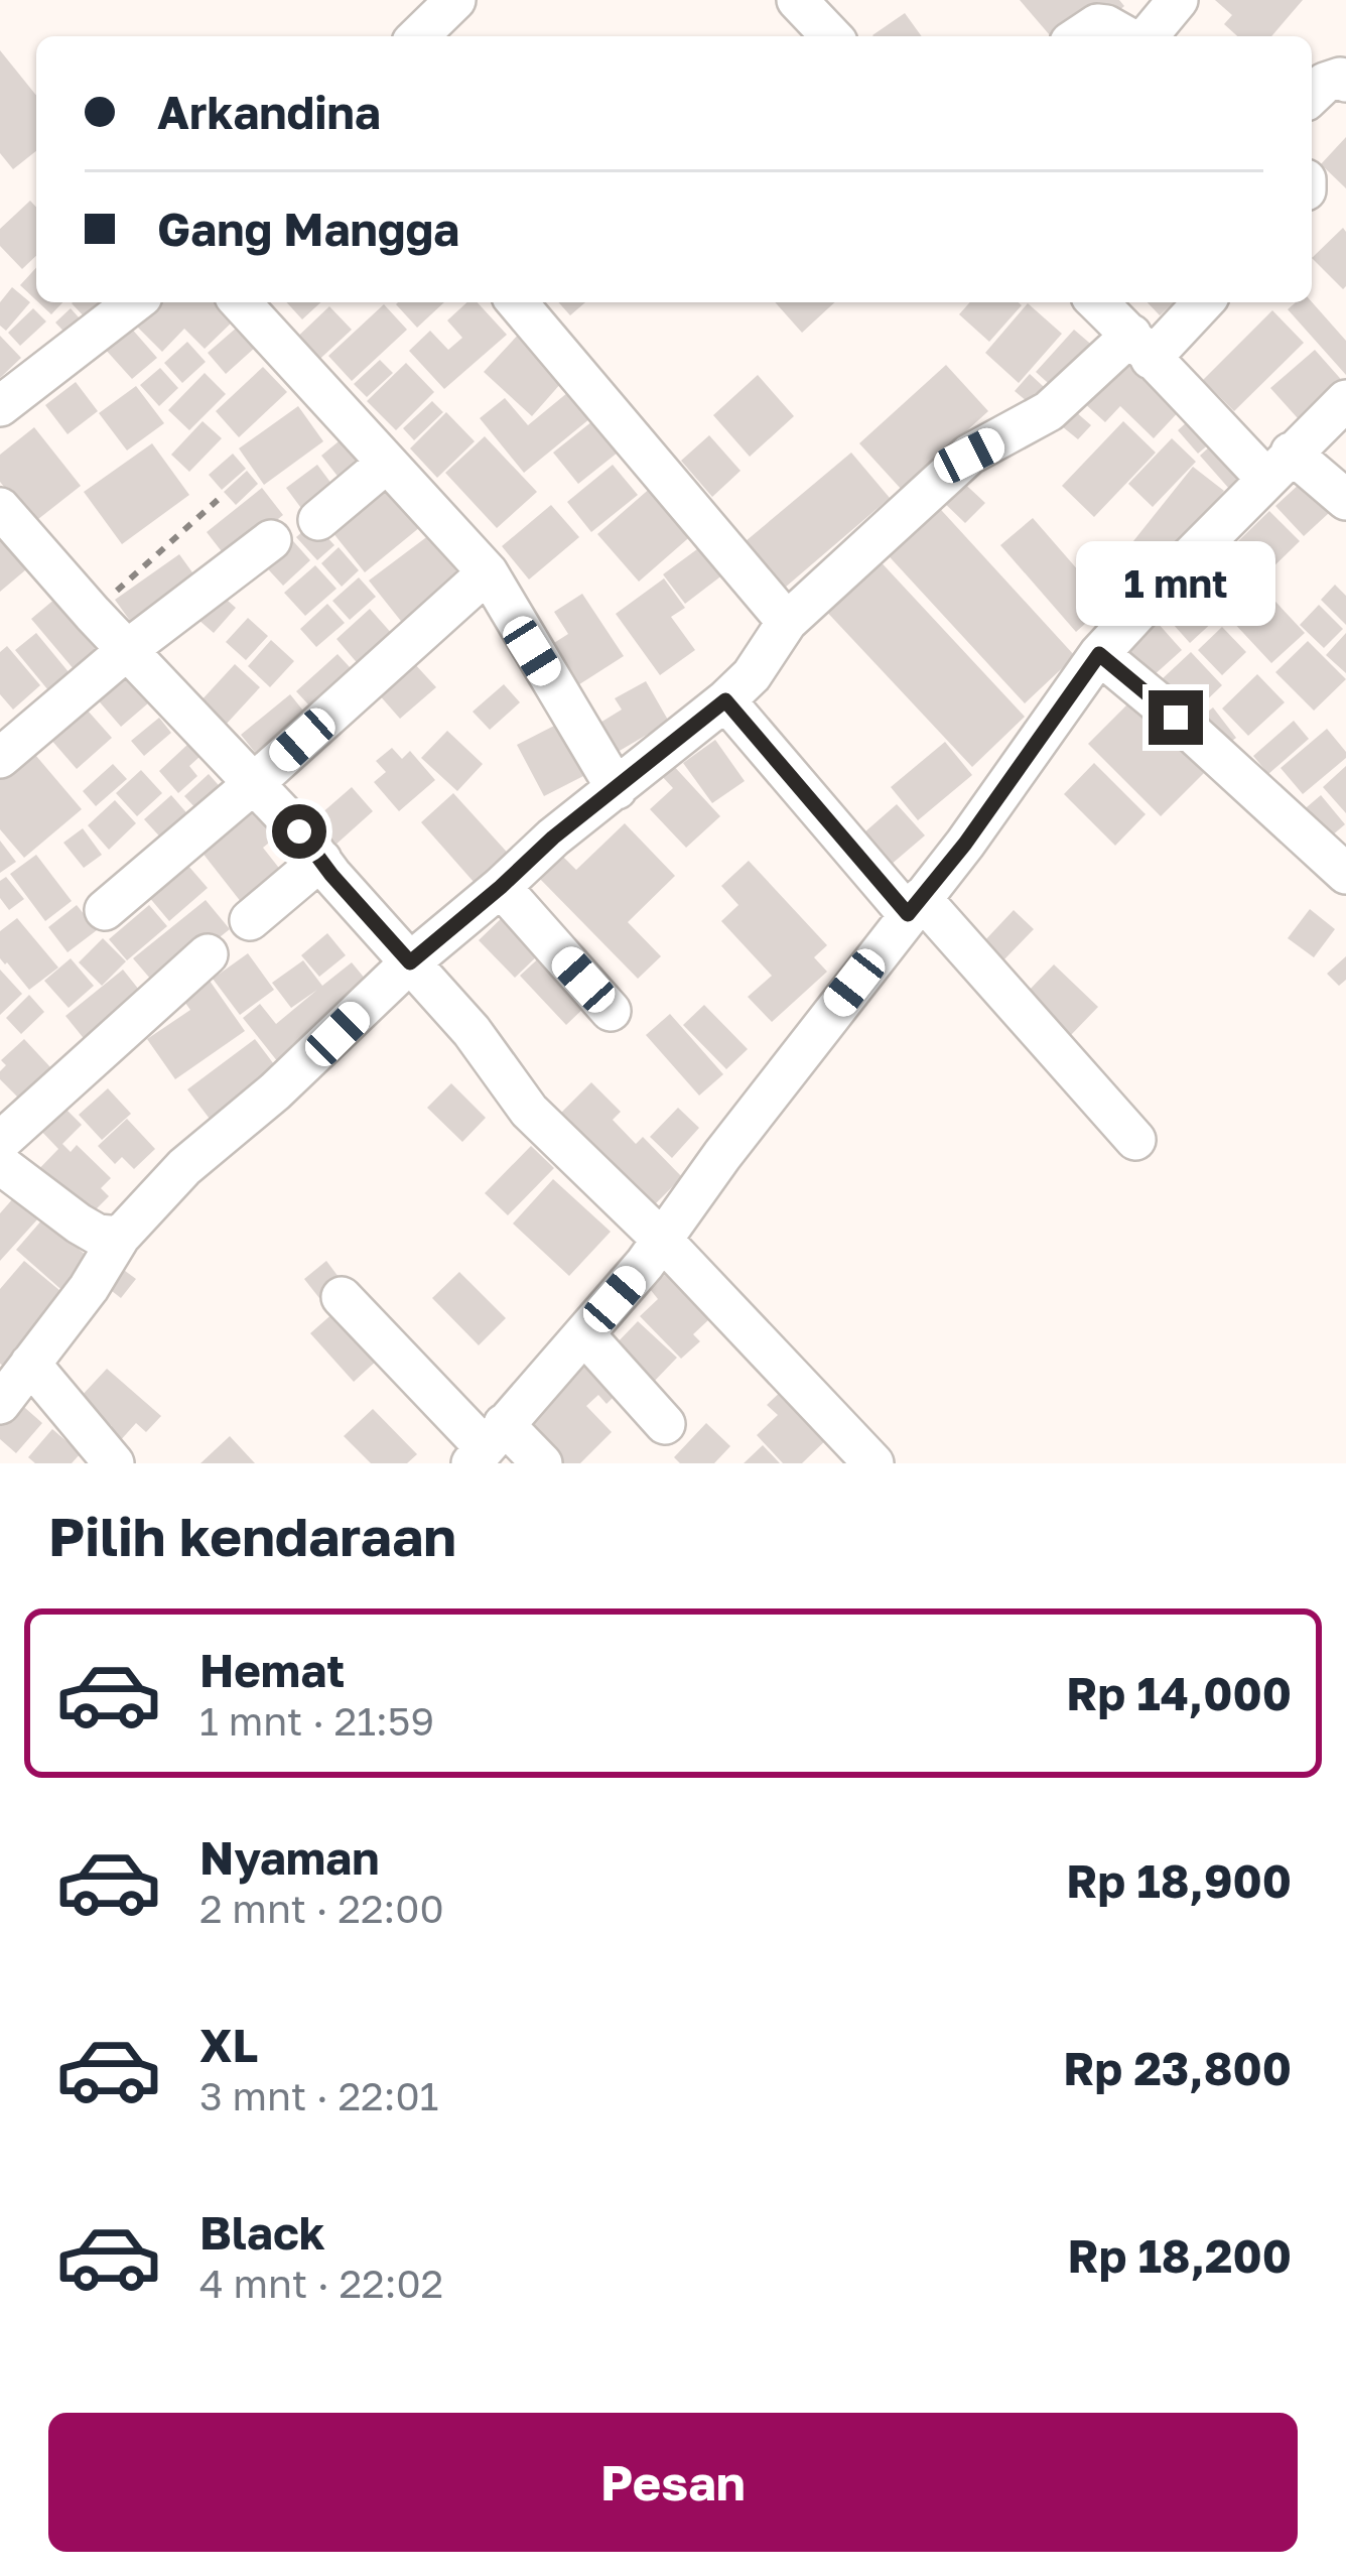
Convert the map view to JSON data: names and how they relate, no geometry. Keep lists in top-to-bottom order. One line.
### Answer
{"page":{"banner":["Arkandina","Gang Mangga"],"bubble":"1 mnt","heading":"Pilih kendaraan","list":[{"name":"Hemat","note":"1 mnt · 21:59","value":"Rp 14,000"},{"name":"Nyaman","note":"2 mnt · 22:00","value":"Rp 18,900"},{"name":"XL","note":"3 mnt · 22:01","value":"Rp 23,800"},{"name":"Black","note":"4 mnt · 22:02","value":"Rp 18,200"}],"buttons":"Pesan"}}
